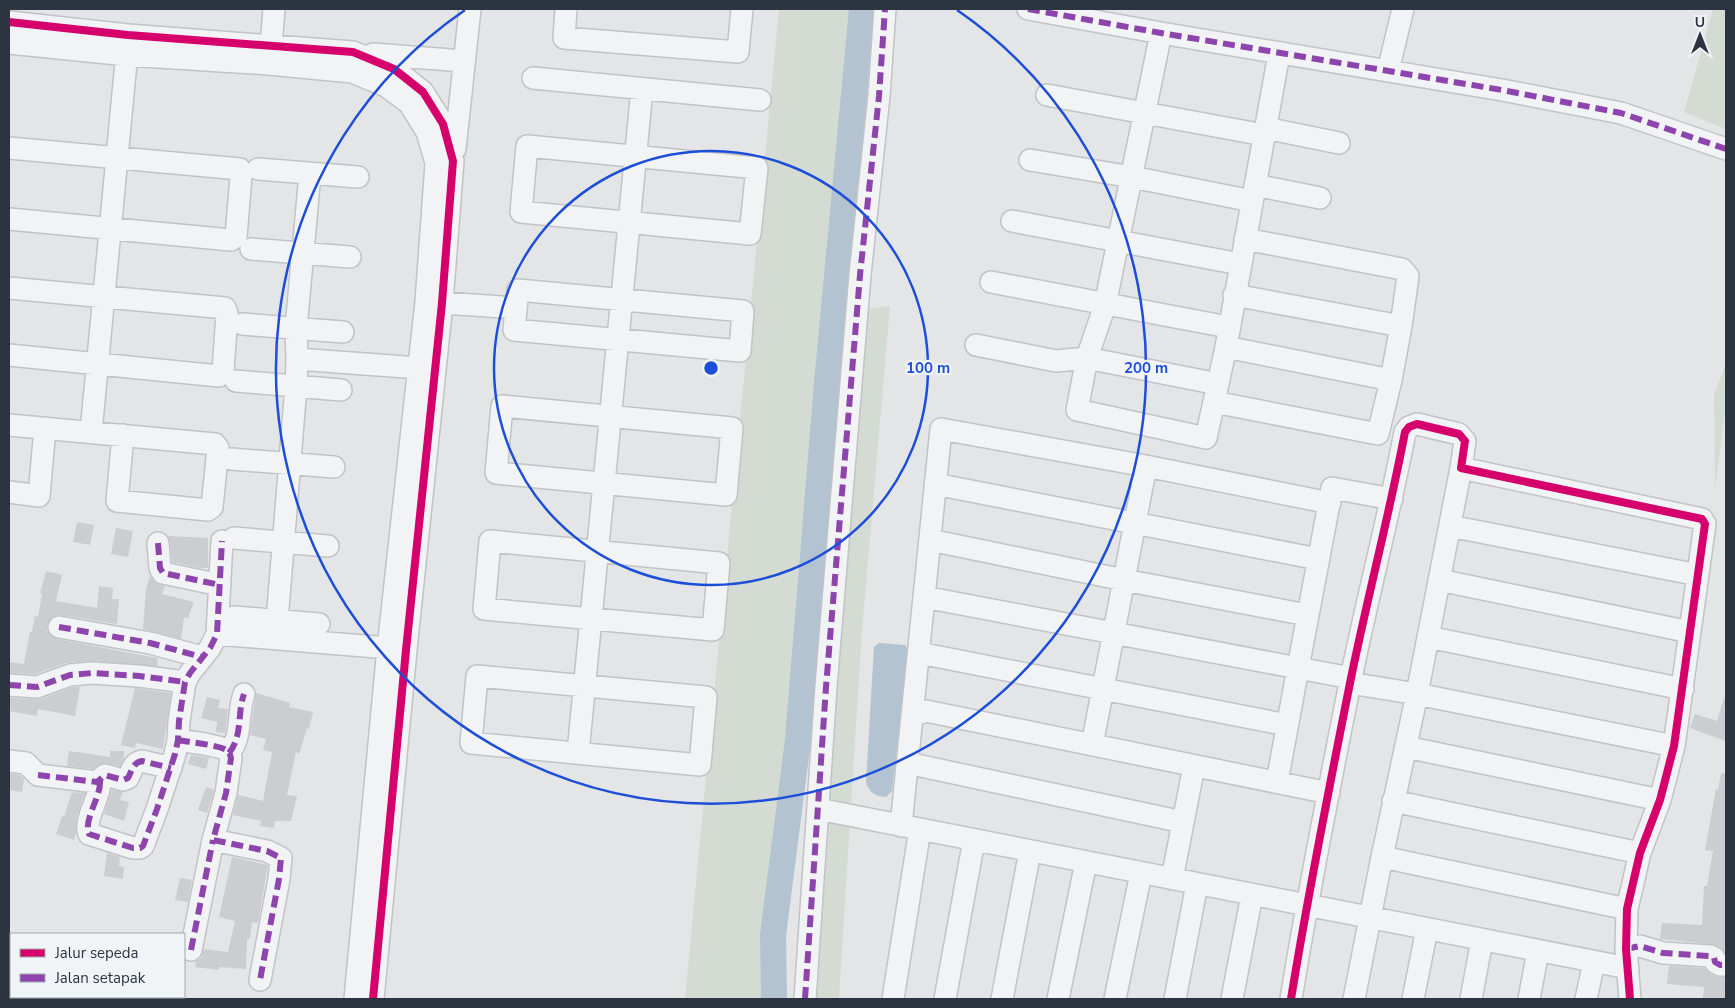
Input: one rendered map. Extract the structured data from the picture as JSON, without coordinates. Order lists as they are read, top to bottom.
{
  "legend": ["Jalur sepeda", "Jalan setapak"],
  "north": "top",
  "rings": ["100 m", "200 m"]
}
